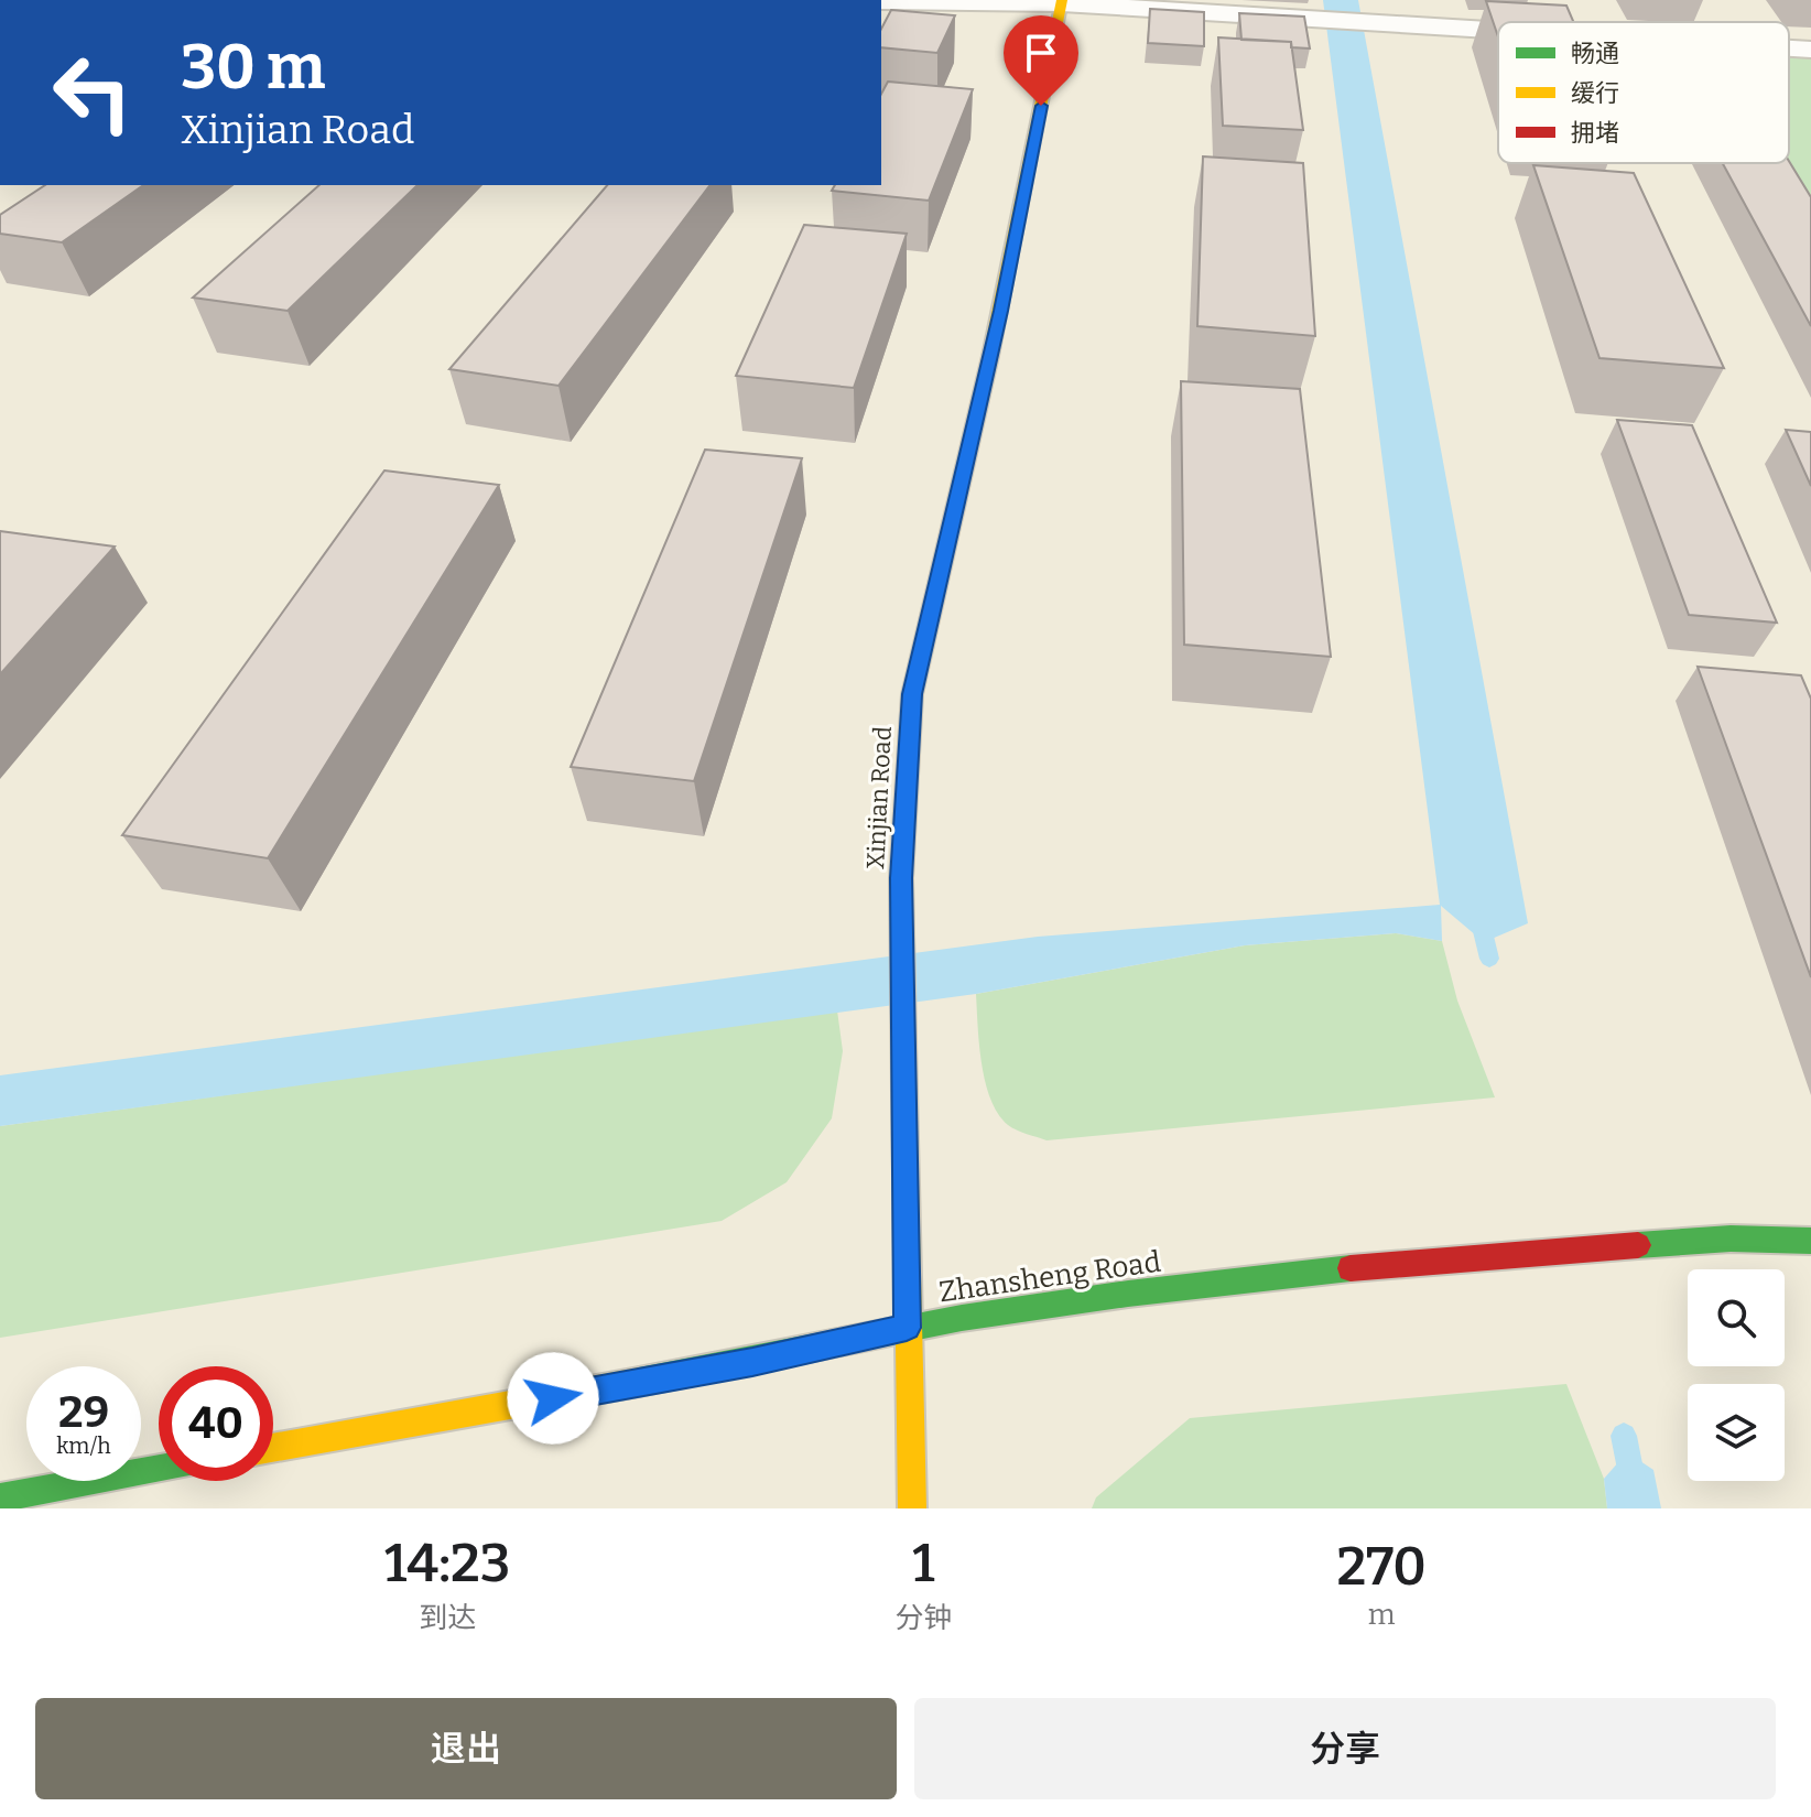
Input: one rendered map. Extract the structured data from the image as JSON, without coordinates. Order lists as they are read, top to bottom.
{
  "streets": {
    "street": ["Xinjian Road", "Zhansheng Road"]
  },
  "crossings": [
    ["Xinjian Road", "Zhansheng Road"]
  ],
  "legend": ["畅通", "缓行", "拥堵"],
  "page": {
    "turn": ["30 m", "Xinjian Road"],
    "speed": "29 km/h",
    "limit": "40",
    "eta": [
      "14:23",
      "到达",
      "1",
      "分钟",
      "270",
      "m"
    ],
    "buttons": ["退出", "分享"]
  }
}
